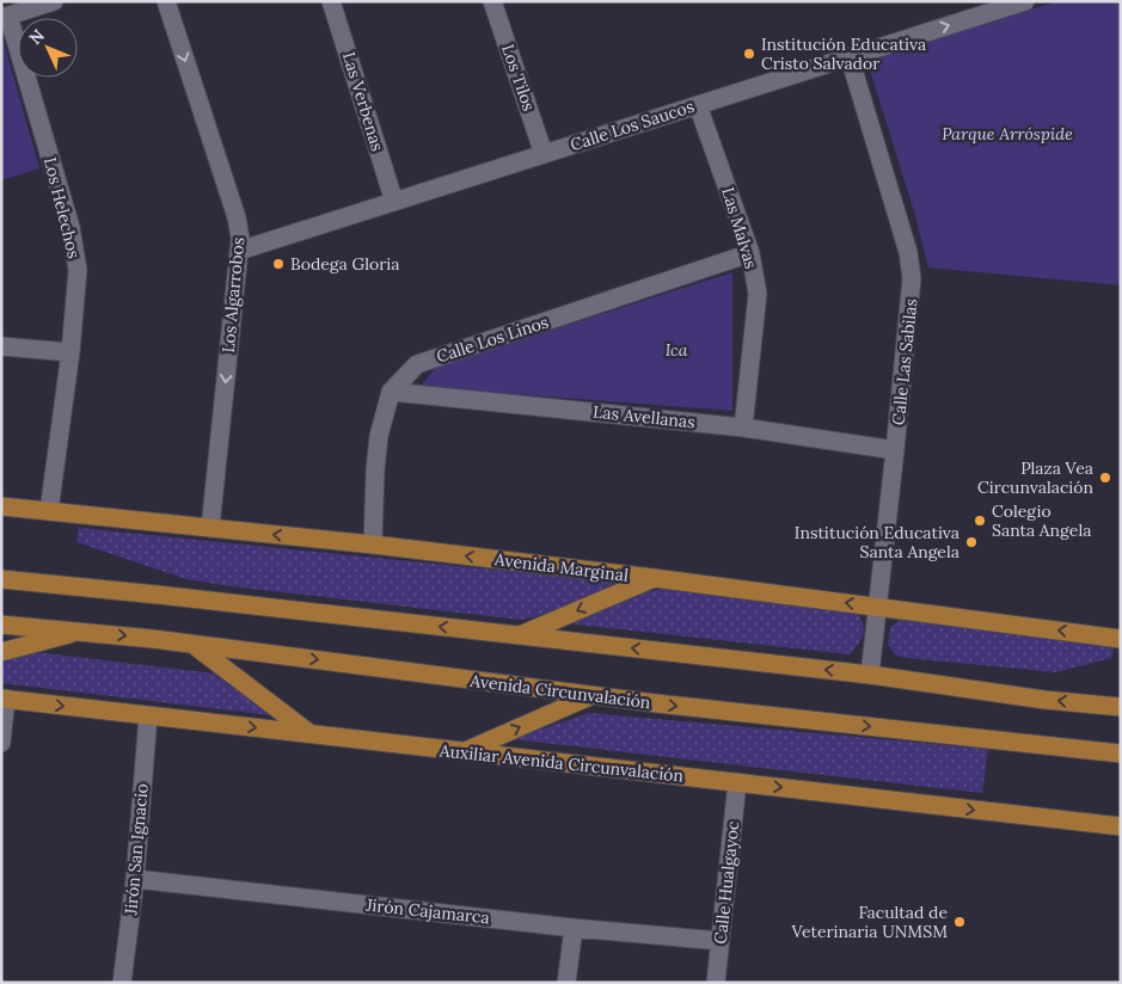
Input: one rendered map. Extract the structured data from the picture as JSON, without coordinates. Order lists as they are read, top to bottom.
{
  "streets": {
    "main road": ["Avenida Marginal", "Avenida Circunvalación", "Auxiliar Avenida Circunvalación"],
    "street": [
      "Los Tilos",
      "Las Verbenas",
      "Calle Los Saucos",
      "Los Helechos",
      "Las Malvas",
      "Los Algarrobos",
      "Calle Los Linos",
      "Calle Las Sabilas",
      "Las Avellanas",
      "Jirón San Ignacio",
      "Calle Hualgayoc",
      "Jirón Cajamarca"
    ]
  },
  "crossings": [
    ["Los Tilos", "Calle Los Saucos"],
    ["Las Verbenas", "Calle Los Saucos"],
    ["Calle Los Saucos", "Las Malvas"],
    ["Calle Los Saucos", "Los Algarrobos"],
    ["Calle Los Saucos", "Calle Las Sabilas"],
    ["Los Helechos", "Avenida Marginal"],
    ["Las Malvas", "Calle Los Linos"],
    ["Las Malvas", "Las Avellanas"],
    ["Los Algarrobos", "Avenida Marginal"],
    ["Calle Los Linos", "Las Avellanas"],
    ["Calle Los Linos", "Avenida Marginal"],
    ["Calle Las Sabilas", "Las Avellanas"],
    ["Calle Las Sabilas", "Avenida Marginal"],
    ["Auxiliar Avenida Circunvalación", "Jirón San Ignacio"],
    ["Auxiliar Avenida Circunvalación", "Calle Hualgayoc"],
    ["Jirón San Ignacio", "Jirón Cajamarca"],
    ["Calle Hualgayoc", "Jirón Cajamarca"]
  ],
  "one_way": ["Los Algarrobos"],
  "parks": ["Parque Arróspide", "Ica"],
  "places": [
    "Institución Educativa Cristo Salvador",
    "Bodega Gloria",
    "Plaza Vea Circunvalación",
    "Colegio Santa Angela",
    "Institución Educativa Santa Angela",
    "Facultad de Veterinaria UNMSM"
  ],
  "north": "top left"
}
